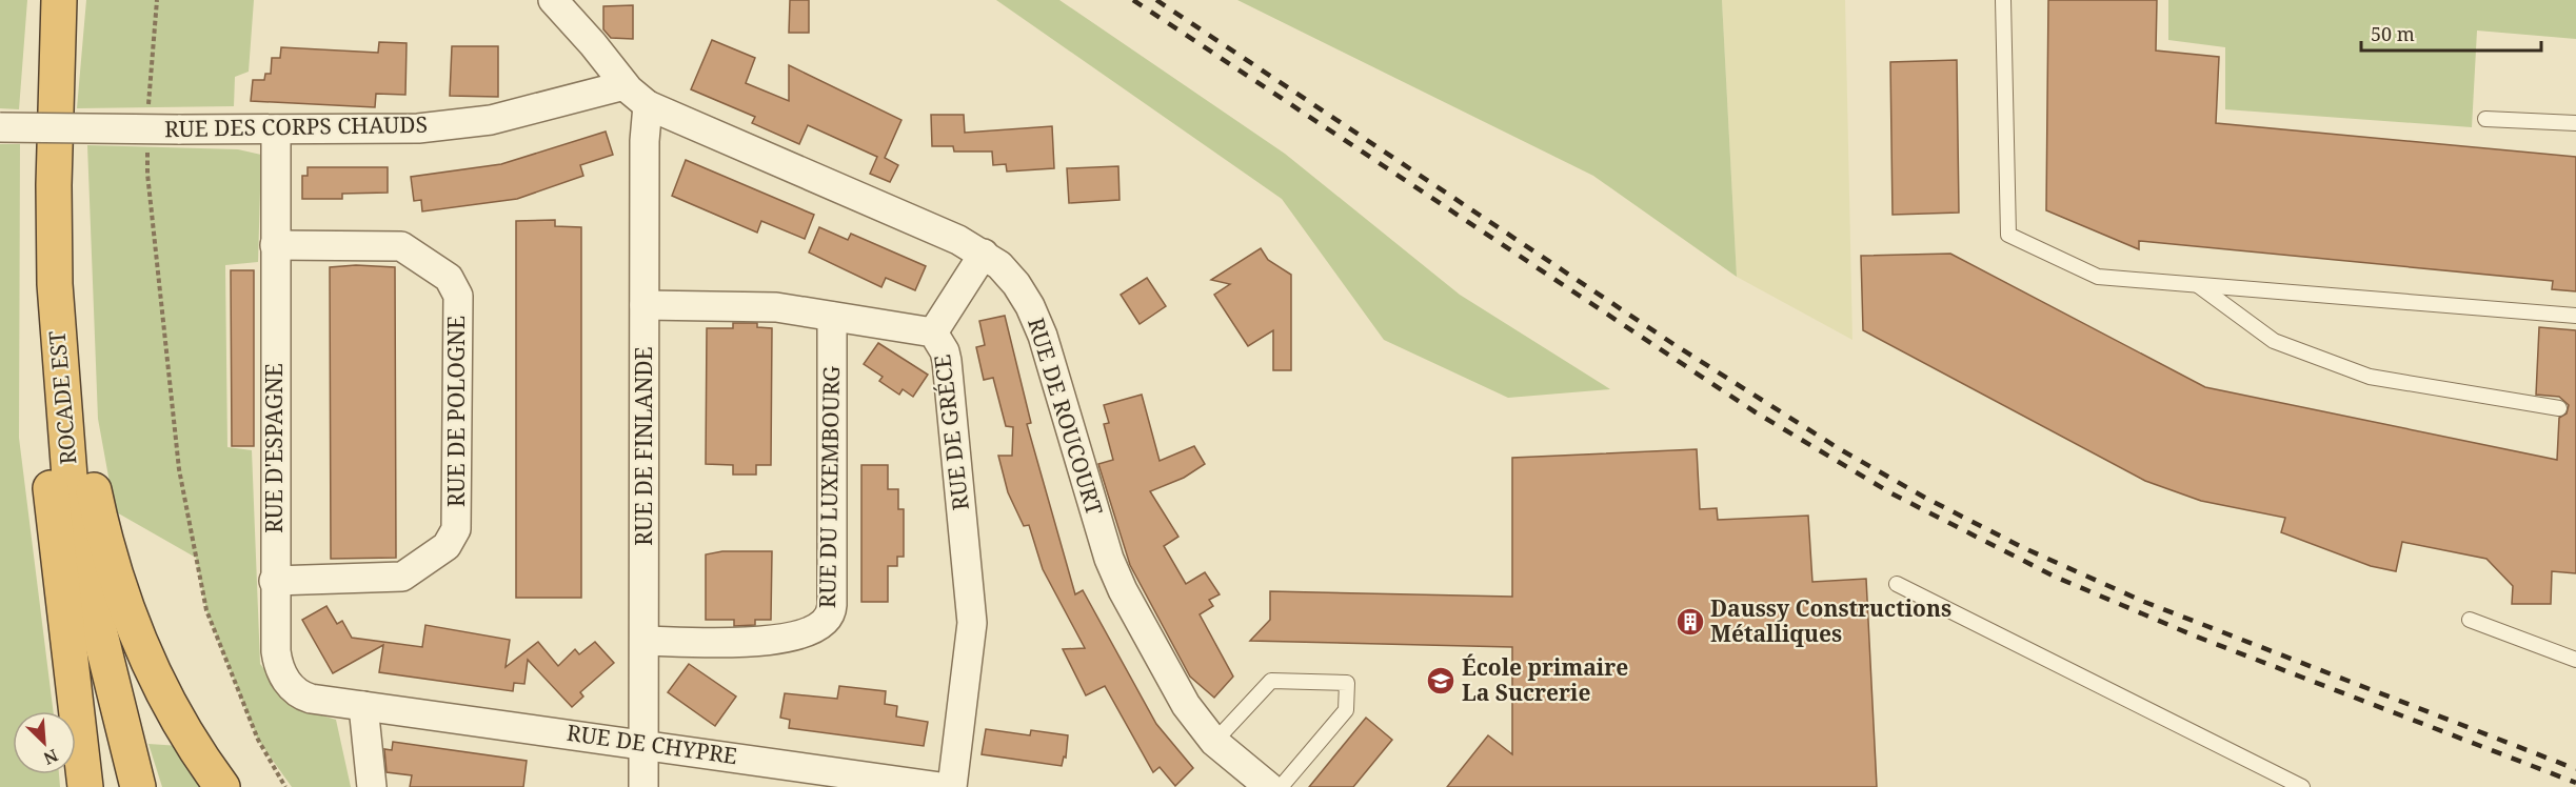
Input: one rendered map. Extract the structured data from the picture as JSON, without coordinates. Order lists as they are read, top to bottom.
{
  "streets": {
    "highway": ["ROCADE EST"],
    "street": [
      "RUE DES CORPS CHAUDS",
      "RUE DE POLOGNE",
      "RUE DE ROUCOURT",
      "RUE DE GRÉCE",
      "RUE DE FINLANDE",
      "RUE D'ESPAGNE",
      "RUE DU LUXEMBOURG",
      "RUE DE CHYPRE"
    ]
  },
  "crossings": [
    ["RUE DES CORPS CHAUDS", "RUE DE ROUCOURT"],
    ["RUE DES CORPS CHAUDS", "RUE D'ESPAGNE"],
    ["RUE DE POLOGNE", "RUE D'ESPAGNE"],
    ["RUE DE ROUCOURT", "RUE DE FINLANDE"],
    ["RUE DE GRÉCE", "RUE DE FINLANDE"],
    ["RUE DE GRÉCE", "RUE DU LUXEMBOURG"],
    ["RUE DE FINLANDE", "RUE DU LUXEMBOURG"],
    ["RUE DE FINLANDE", "RUE DE CHYPRE"],
    ["RUE D'ESPAGNE", "RUE DE CHYPRE"]
  ],
  "places": {
    "building": ["Daussy Constructions Métalliques"],
    "school or university": ["École primaire La Sucrerie"]
  },
  "scale_bar": "50 m",
  "north": "bottom right"
}
